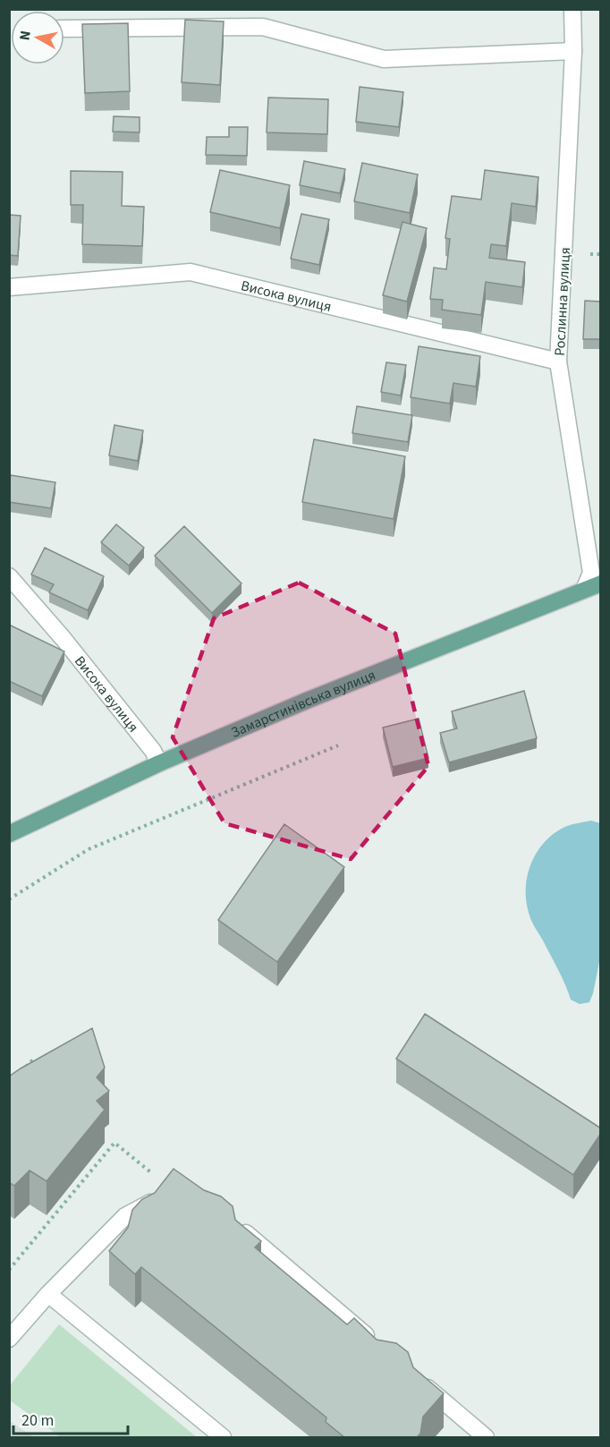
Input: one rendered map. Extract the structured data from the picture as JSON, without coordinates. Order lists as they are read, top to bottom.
{
  "streets": {
    "main road": ["Замарстинівська вулиця"],
    "street": ["Висока вулиця", "Рослинна вулиця"]
  },
  "crossings": [
    ["Висока вулиця", "Рослинна вулиця"],
    ["Висока вулиця", "Замарстинівська вулиця"],
    ["Рослинна вулиця", "Замарстинівська вулиця"]
  ],
  "scale_bar": "20 m",
  "north": "left"
}
